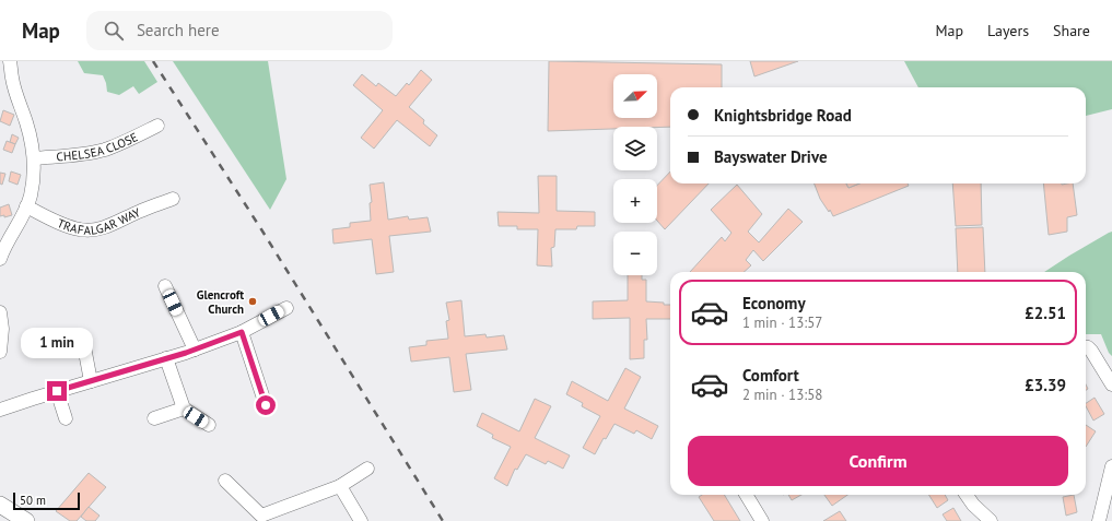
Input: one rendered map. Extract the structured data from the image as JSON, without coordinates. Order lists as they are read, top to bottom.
{
  "streets": {
    "street": ["CHELSEA CLOSE", "TRAFALGAR WAY"]
  },
  "places": ["Glencroft Church"],
  "scale_bar": "50 m",
  "north": "top right",
  "page": {
    "header": "Map",
    "search": "Search here",
    "nav": ["Map", "Layers", "Share"],
    "map_buttons": ["+", "−"],
    "banner": ["Knightsbridge Road", "Bayswater Drive"],
    "list": [
      {
        "name": "Economy",
        "note": "1 min · 13:57",
        "value": "£2.51"
      },
      {
        "name": "Comfort",
        "note": "2 min · 13:58",
        "value": "£3.39"
      }
    ],
    "bubble": "1 min",
    "buttons": "Confirm",
    "scale": "50 m"
  }
}
